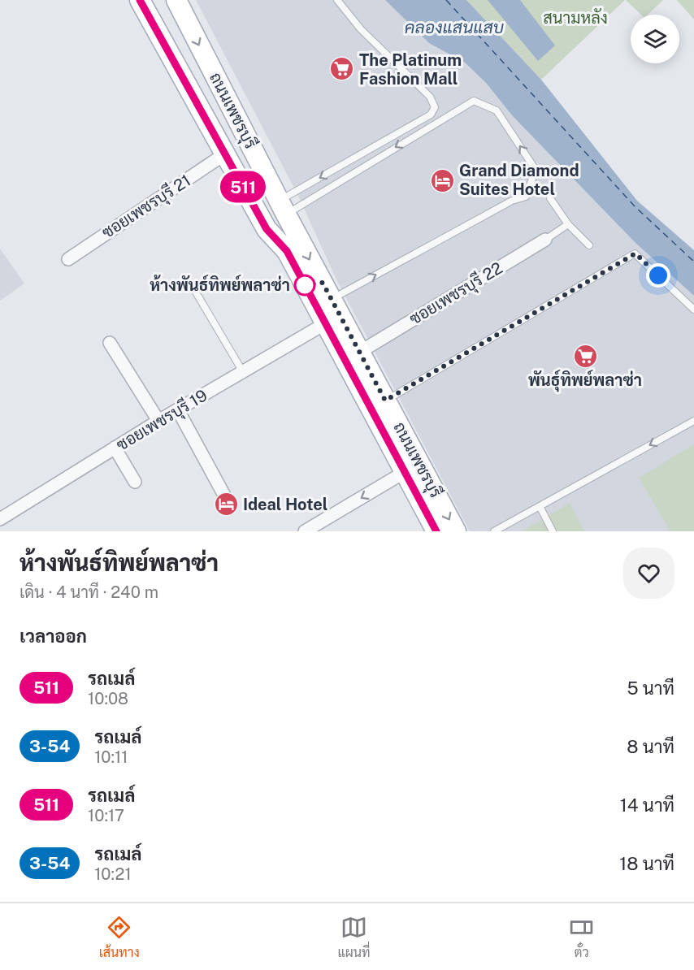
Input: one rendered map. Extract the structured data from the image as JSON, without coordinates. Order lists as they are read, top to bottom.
{
  "streets": {
    "main road": ["ถนนเพชรบุรี"],
    "street": ["ซอยเพชรบุรี 21", "ซอยเพชรบุรี 22", "ซอยเพชรบุรี 19"]
  },
  "crossings": [
    ["ถนนเพชรบุรี", "ซอยเพชรบุรี 21"],
    ["ถนนเพชรบุรี", "ซอยเพชรบุรี 22"],
    ["ถนนเพชรบุรี", "ซอยเพชรบุรี 19"]
  ],
  "water": ["คลองแสนแสบ"],
  "parks": ["สนามหลัง"],
  "places": {
    "supermarket": ["The Platinum Fashion Mall", "พันธุ์ทิพย์พลาซ่า"],
    "hotel": ["Grand Diamond Suites Hotel", "Ideal Hotel"],
    "other": ["ห้างพันธ์ทิพย์พลาซ่า"]
  },
  "lines": ["bus line 511"],
  "page": {
    "on_map": "511",
    "heading": [
      ["ห้างพันธ์ทิพย์พลาซ่า", "เดิน · 4 นาที · 240 m"],
      "เวลาออก"
    ],
    "list": [
      {
        "mark": "511",
        "name": "รถเมล์",
        "note": "10:08",
        "value": "5 นาที"
      },
      {
        "mark": "3-54",
        "name": "รถเมล์",
        "note": "10:11",
        "value": "8 นาที"
      },
      {
        "mark": "511",
        "name": "รถเมล์",
        "note": "10:17",
        "value": "14 นาที"
      },
      {
        "mark": "3-54",
        "name": "รถเมล์",
        "note": "10:21",
        "value": "18 นาที"
      }
    ],
    "tabs": ["เส้นทาง", "แผนที่", "ตั๋ว"]
  }
}
